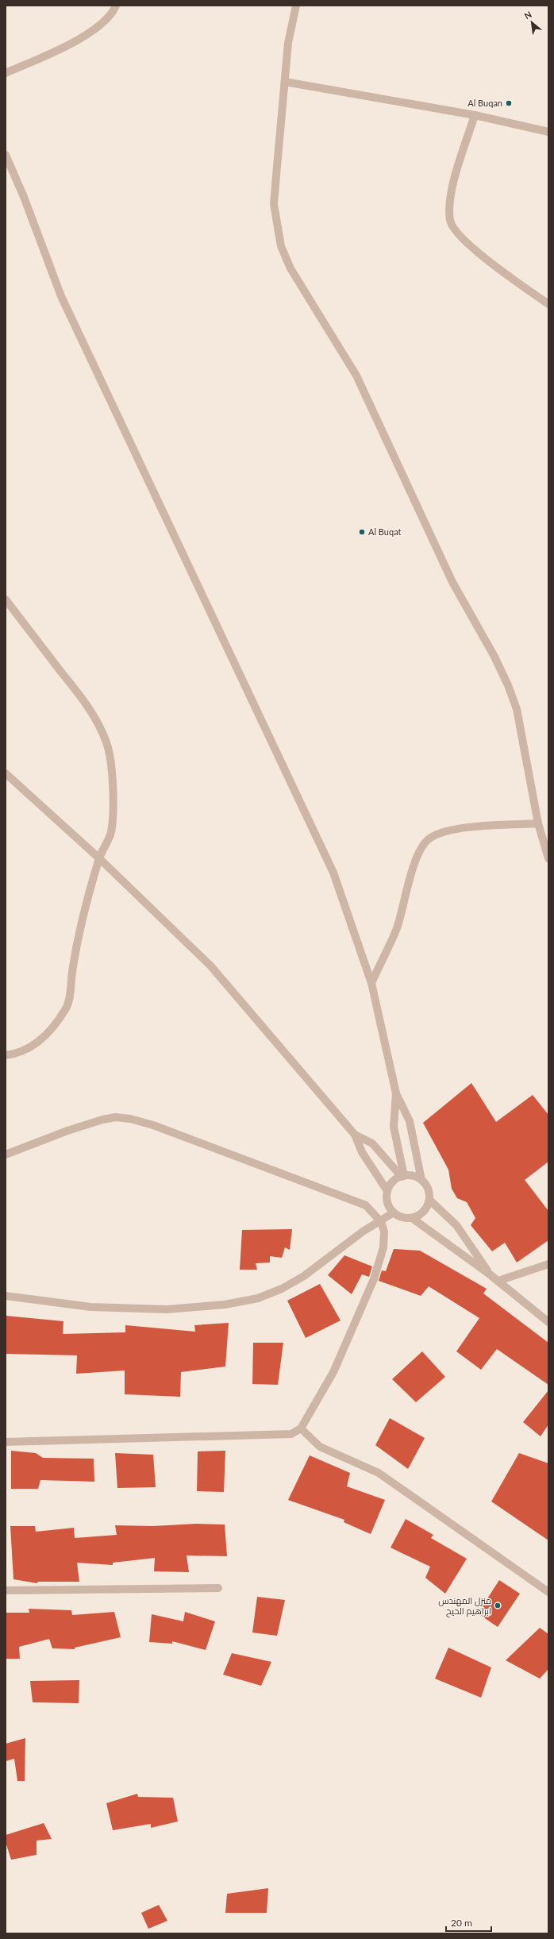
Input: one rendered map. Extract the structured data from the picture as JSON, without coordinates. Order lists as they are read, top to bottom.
{
  "places": ["Al Buqan", "Al Buqat", "منزل المهندس ابراهيم الحيح"],
  "scale_bar": "20 m",
  "north": "top left"
}
